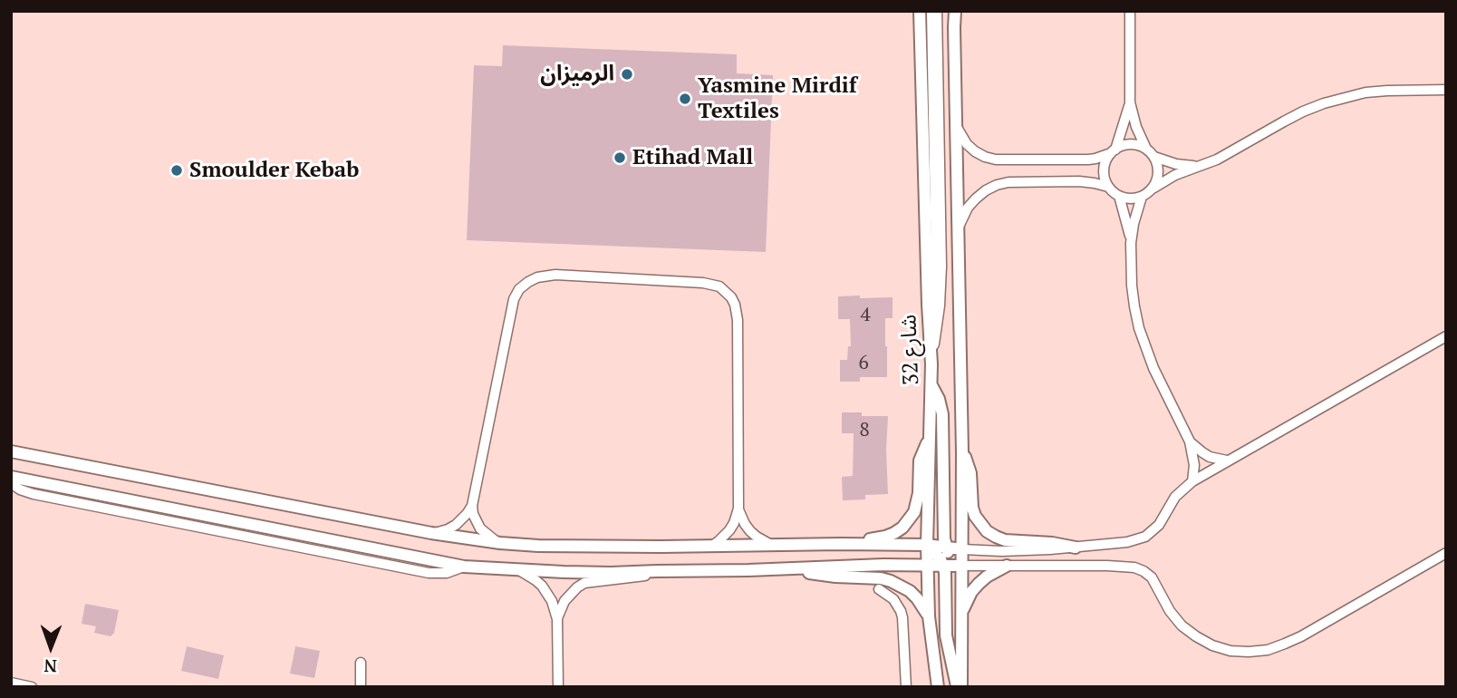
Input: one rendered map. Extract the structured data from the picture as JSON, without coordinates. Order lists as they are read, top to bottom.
{
  "streets": {
    "street": ["شارع 32"]
  },
  "places": [
    "الرميزان",
    "Yasmine Mirdif Textiles",
    "Etihad Mall",
    "Smoulder Kebab"
  ],
  "house_numbers": ["4", "6", "8"],
  "north": "bottom"
}
